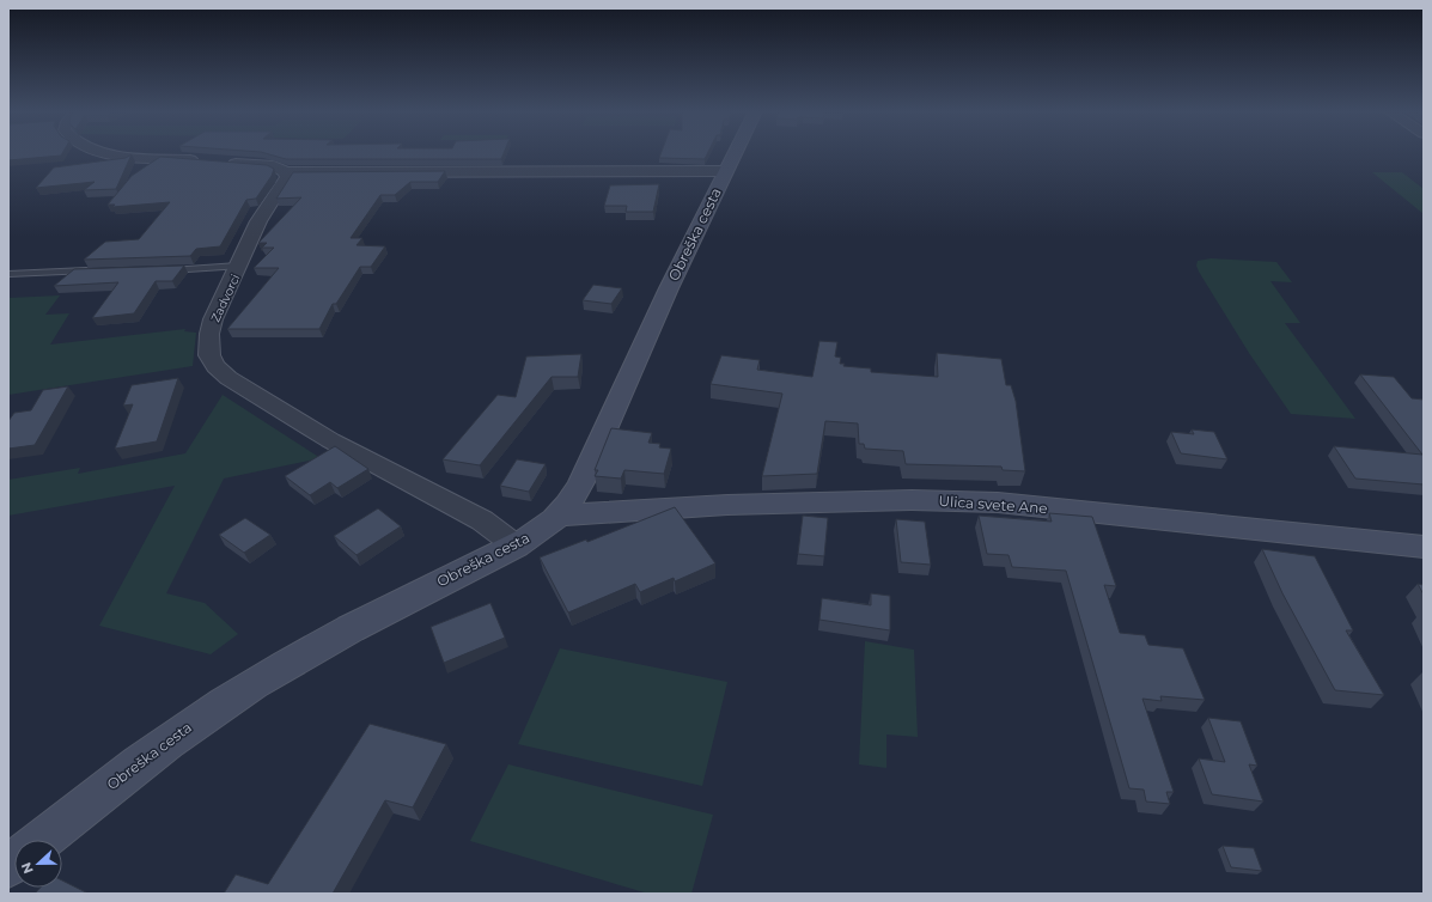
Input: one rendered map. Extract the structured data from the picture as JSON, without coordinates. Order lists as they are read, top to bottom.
{
  "streets": {
    "main road": ["Obreška cesta", "Ulica svete Ane"],
    "street": ["Zadvorci"]
  },
  "crossings": [
    ["Obreška cesta", "Zadvorci"],
    ["Obreška cesta", "Ulica svete Ane"]
  ],
  "north": "left"
}
